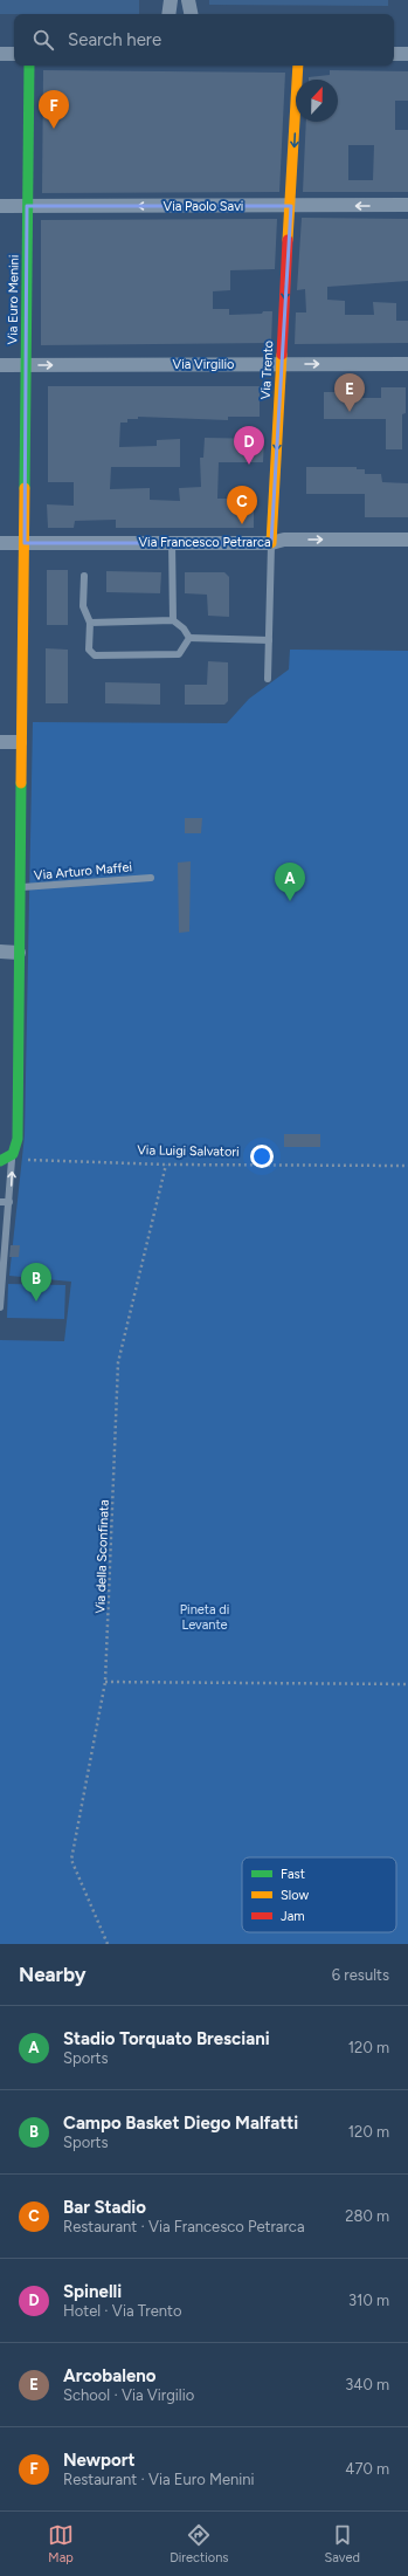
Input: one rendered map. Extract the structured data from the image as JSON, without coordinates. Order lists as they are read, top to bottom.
{
  "streets": {
    "street": [
      "Via Paolo Savi",
      "Via Euro Menini",
      "Via Virgilio",
      "Via Trento",
      "Via Francesco Petrarca"
    ],
    "lane": ["Via Arturo Maffei"],
    "path": ["Via Luigi Salvatori", "Via della Sconfinata"]
  },
  "crossings": [
    ["Via Paolo Savi", "Via Euro Menini"],
    ["Via Paolo Savi", "Via Trento"],
    ["Via Euro Menini", "Via Virgilio"],
    ["Via Euro Menini", "Via Francesco Petrarca"],
    ["Via Euro Menini", "Via Arturo Maffei"],
    ["Via Euro Menini", "Via Luigi Salvatori"],
    ["Via Virgilio", "Via Trento"],
    ["Via Trento", "Via Francesco Petrarca"],
    ["Via Luigi Salvatori", "Via della Sconfinata"]
  ],
  "one_way": ["Via Paolo Savi", "Via Virgilio", "Via Trento"],
  "parks": ["Pineta di Levante"],
  "legend": ["Fast", "Slow", "Jam"],
  "north": "top",
  "page": {
    "search": "Search here",
    "pins": [
      "F",
      "E",
      "D",
      "C",
      "A",
      "B"
    ],
    "heading": ["Nearby", "6 results"],
    "list": [
      {
        "mark": "A",
        "name": "Stadio Torquato Bresciani",
        "note": "Sports",
        "value": "120 m"
      },
      {
        "mark": "B",
        "name": "Campo Basket Diego Malfatti",
        "note": "Sports",
        "value": "120 m"
      },
      {
        "mark": "C",
        "name": "Bar Stadio",
        "note": "Restaurant · Via Francesco Petrarca",
        "value": "280 m"
      },
      {
        "mark": "D",
        "name": "Spinelli",
        "note": "Hotel · Via Trento",
        "value": "310 m"
      },
      {
        "mark": "E",
        "name": "Arcobaleno",
        "note": "School · Via Virgilio",
        "value": "340 m"
      },
      {
        "mark": "F",
        "name": "Newport",
        "note": "Restaurant · Via Euro Menini",
        "value": "470 m"
      }
    ],
    "nav": ["Map", "Directions", "Saved"]
  }
}
